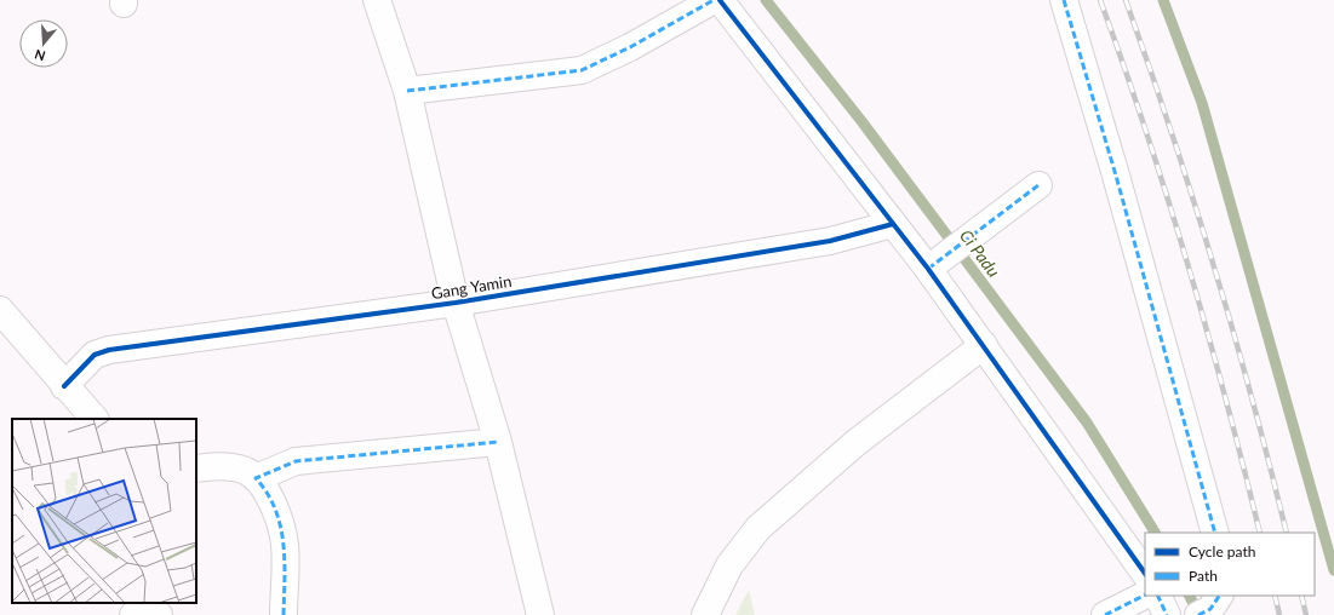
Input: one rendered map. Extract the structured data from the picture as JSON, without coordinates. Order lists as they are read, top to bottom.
{
  "streets": {
    "street": ["Gang Yamin"]
  },
  "water": ["Ci Padu"],
  "legend": ["Cycle path", "Path"],
  "north": "bottom"
}
